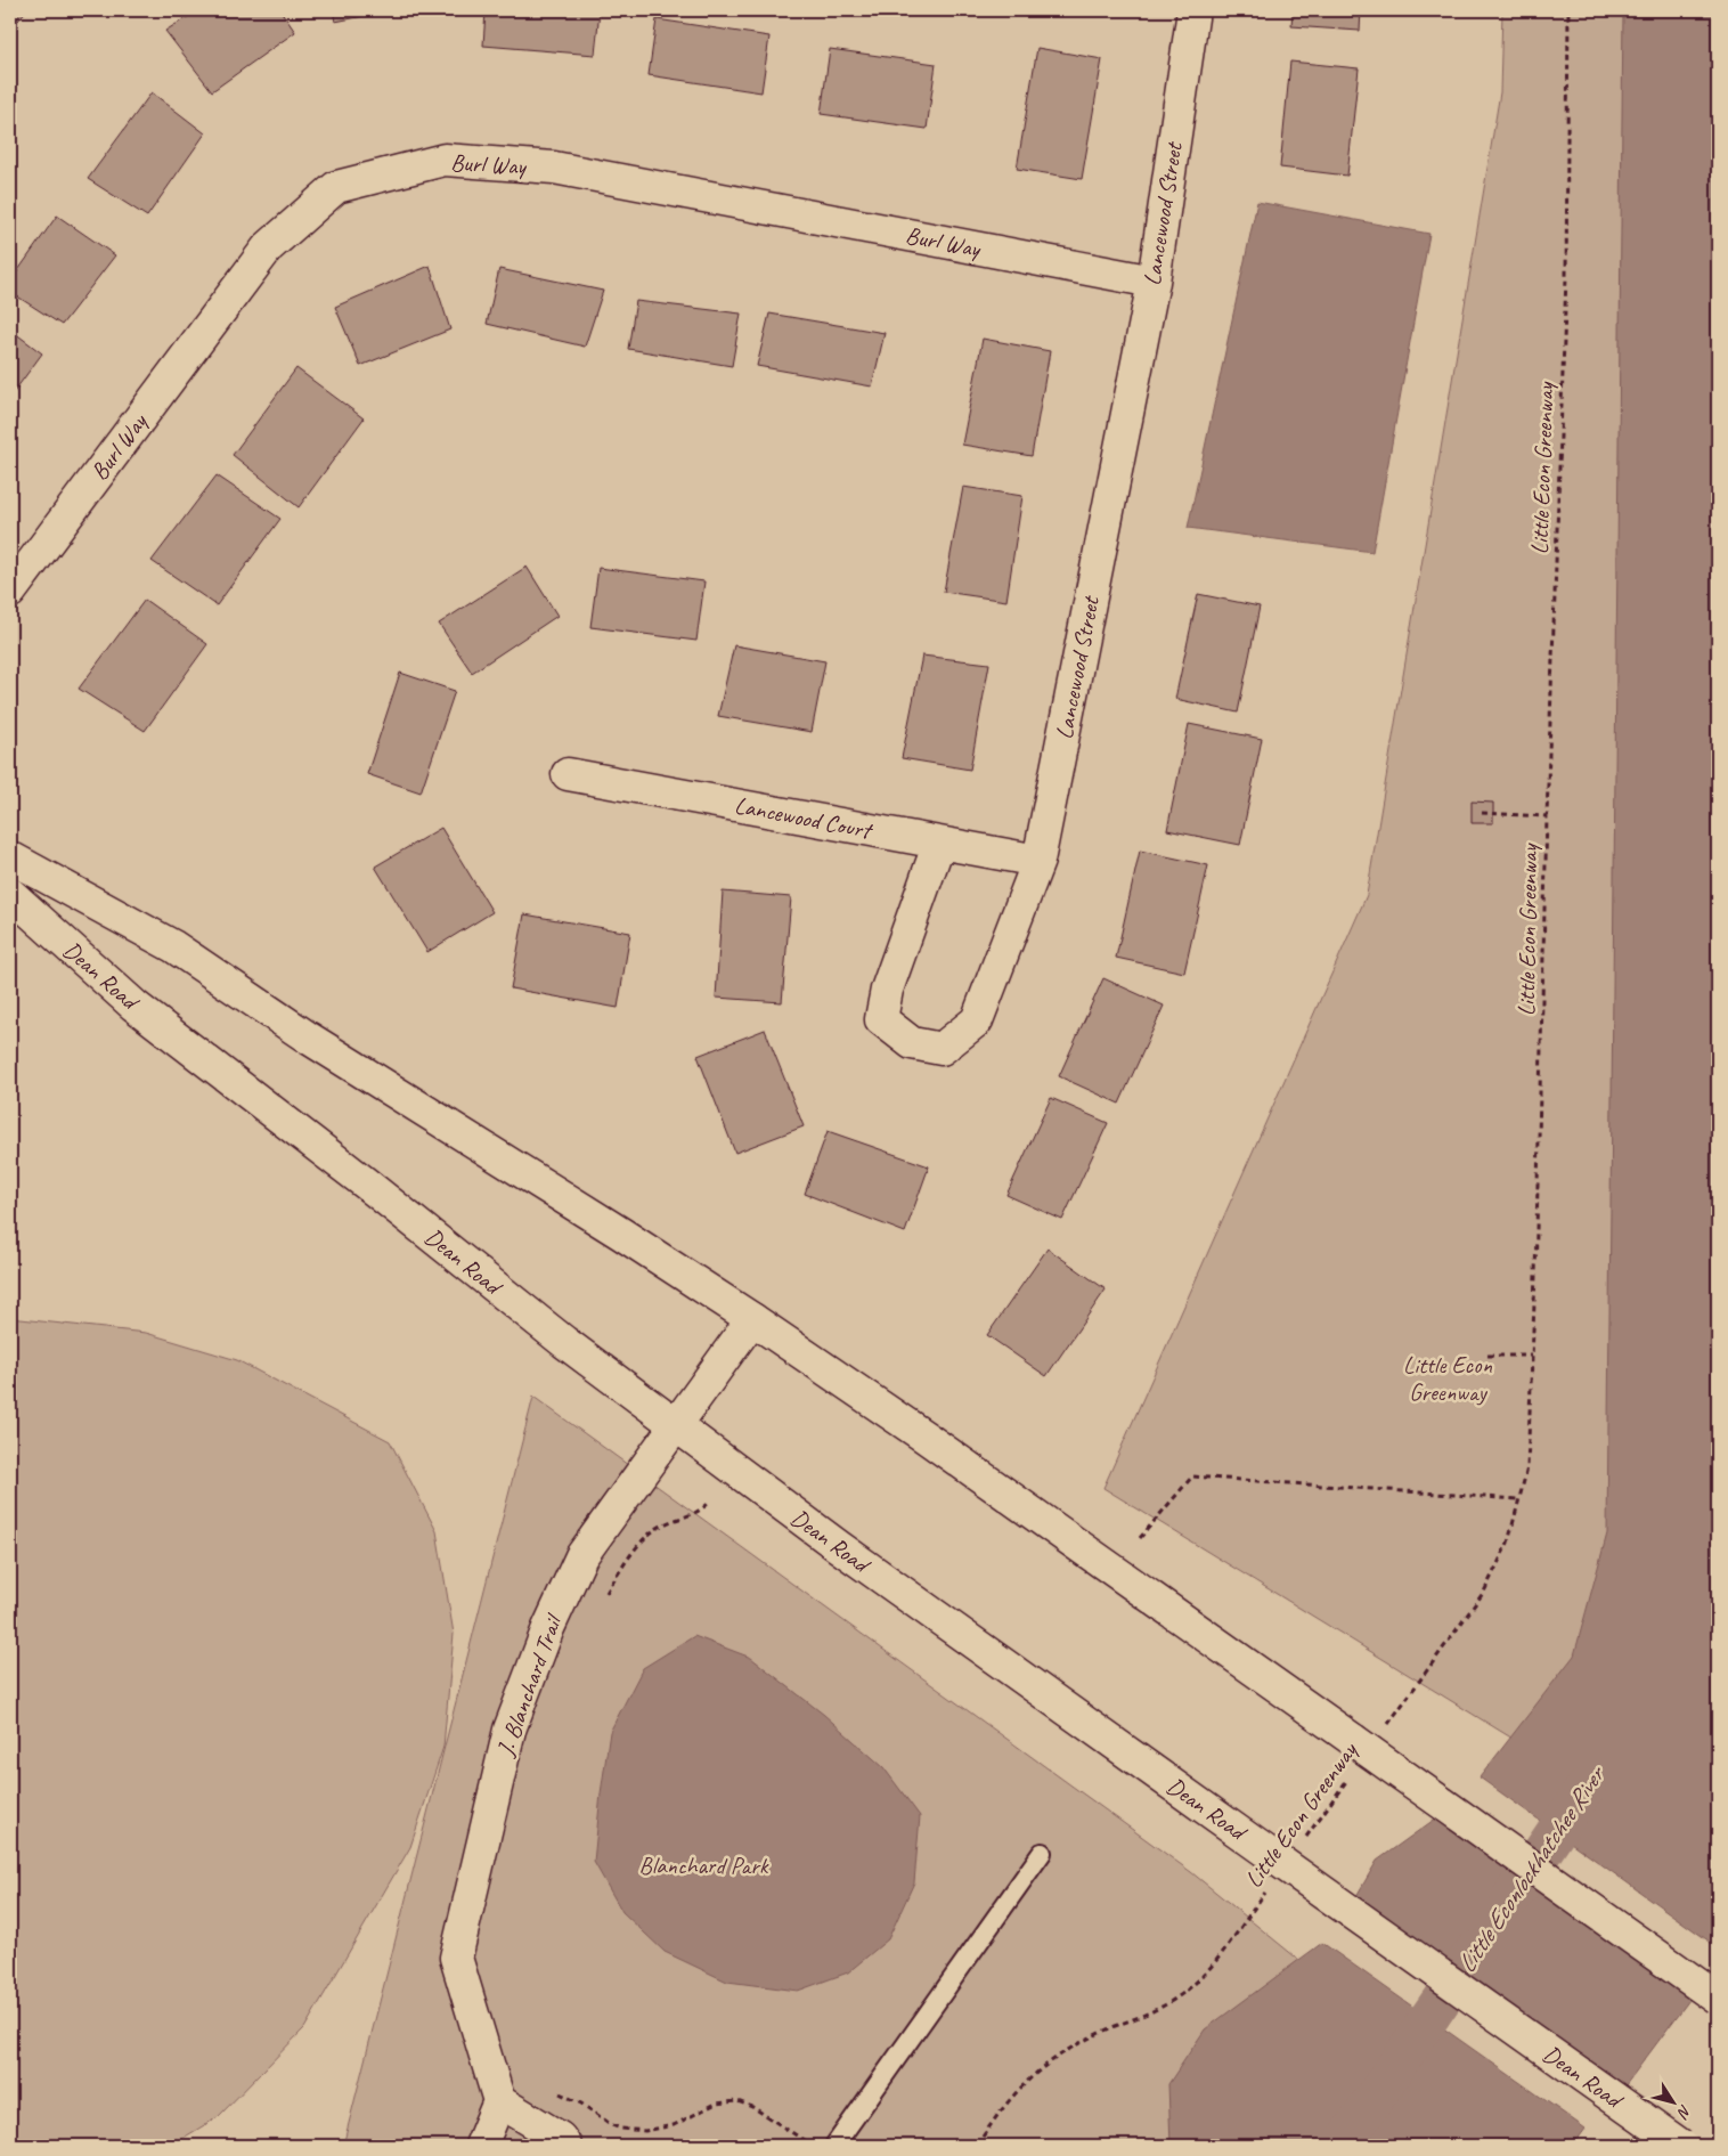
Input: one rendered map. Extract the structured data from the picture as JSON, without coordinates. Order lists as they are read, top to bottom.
{
  "streets": {
    "street": [
      "Burl Way",
      "Lancewood Street",
      "Lancewood Court",
      "Dean Road",
      "J. Blanchard Trail"
    ],
    "path": ["Little Econ Greenway"]
  },
  "crossings": [
    ["Burl Way", "Lancewood Street"],
    ["Lancewood Street", "Lancewood Court"],
    ["Little Econ Greenway", "Dean Road"],
    ["Dean Road", "J. Blanchard Trail"]
  ],
  "water": ["Little Econlockhatchee River"],
  "parks": ["Little Econ Greenway", "Blanchard Park"],
  "north": "bottom right"
}
